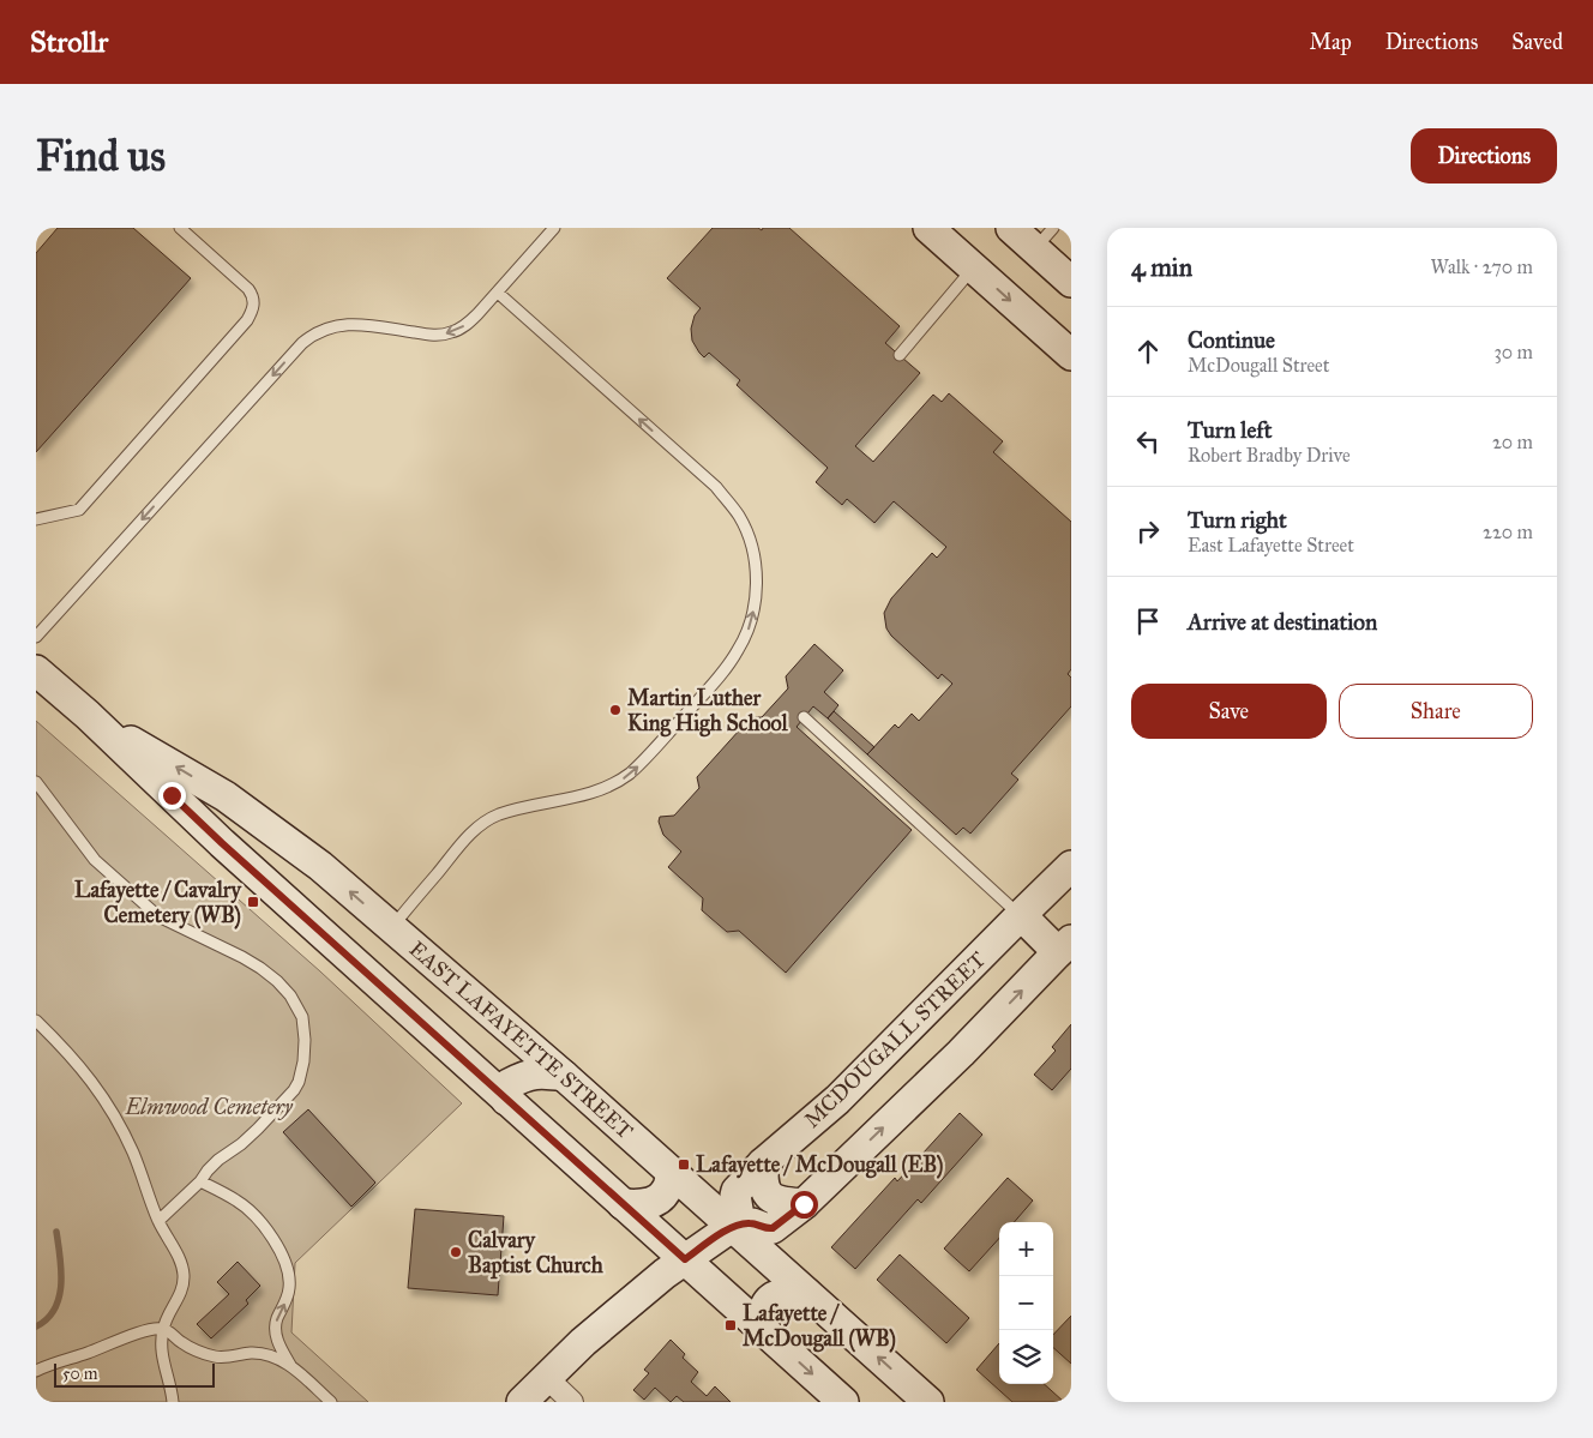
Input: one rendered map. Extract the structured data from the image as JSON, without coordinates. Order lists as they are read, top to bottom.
{
  "streets": {
    "street": ["MCDOUGALL STREET", "EAST LAFAYETTE STREET"]
  },
  "crossings": [
    ["MCDOUGALL STREET", "EAST LAFAYETTE STREET"]
  ],
  "parks": ["Elmwood Cemetery"],
  "places": {
    "other": ["Martin Luther King High School", "Calvary Baptist Church"],
    "transit": ["Lafayette / Cavalry Cemetery (WB)", "Lafayette / McDougall (EB)", "Lafayette / McDougall (WB)"]
  },
  "scale_bar": "50 m",
  "page": {
    "header": "Strollr",
    "nav": ["Map", "Directions", "Saved"],
    "buttons": [
      "Directions",
      ["Save", "Share"]
    ],
    "title": "Find us",
    "heading": ["4 min", "Walk · 270 m"],
    "list": [
      ["Continue", "McDougall Street", "30 m"],
      ["Turn left", "Robert Bradby Drive", "20 m"],
      ["Turn right", "East Lafayette Street", "220 m"],
      "Arrive at destination"
    ],
    "map_buttons": ["+", "−"],
    "scale": "50 m"
  }
}
